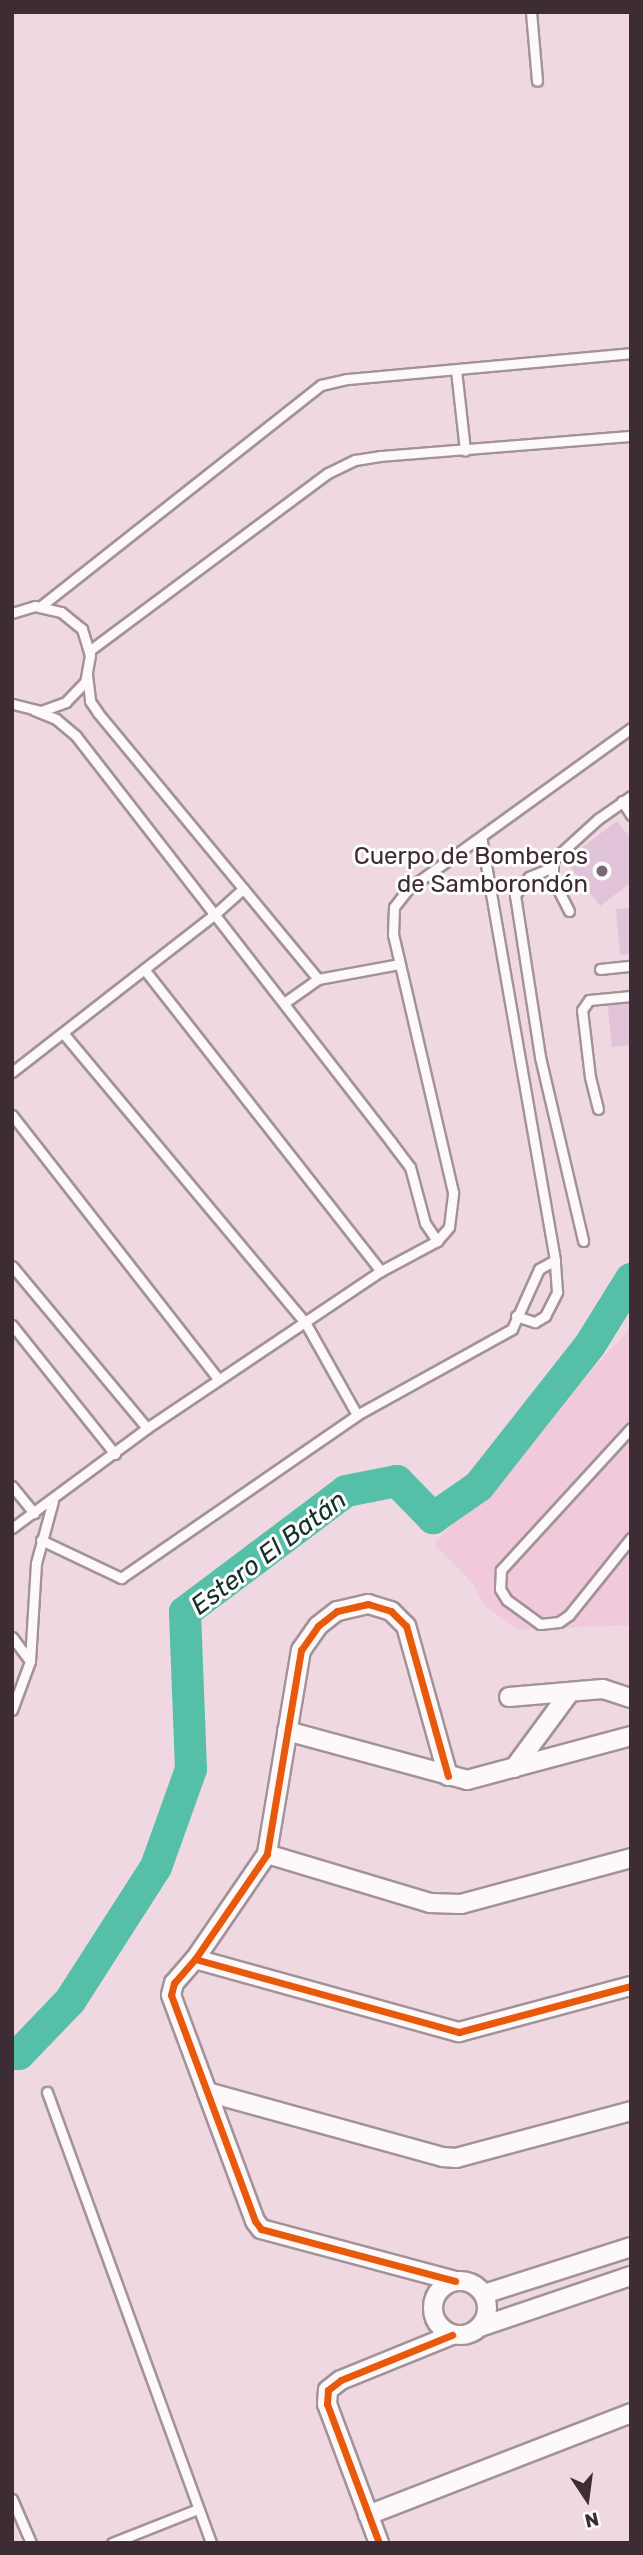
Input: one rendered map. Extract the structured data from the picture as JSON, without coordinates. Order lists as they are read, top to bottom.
{
  "water": ["Estero El Batán"],
  "places": ["Cuerpo de Bomberos de Samborondón"],
  "north": "bottom"
}
